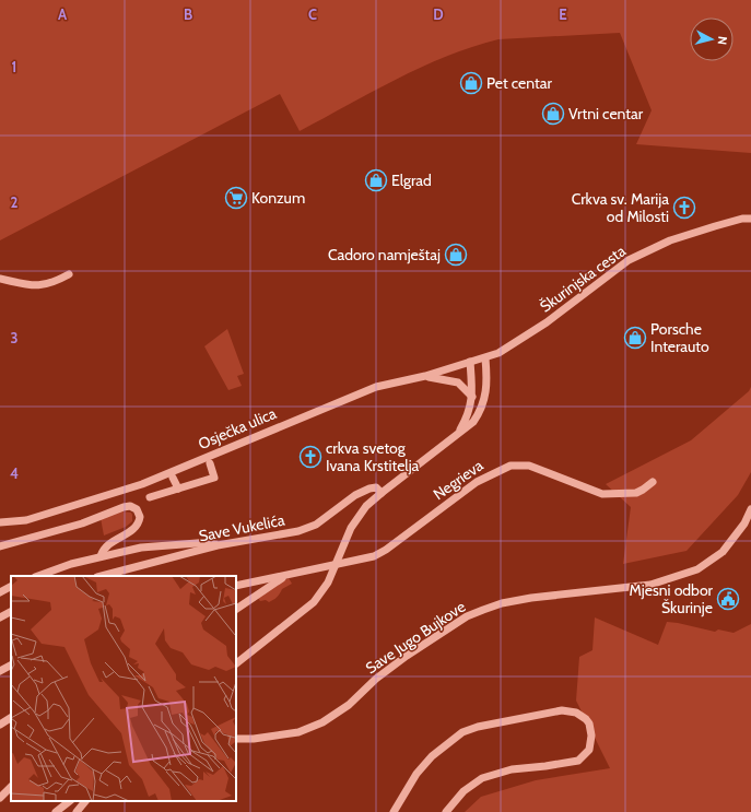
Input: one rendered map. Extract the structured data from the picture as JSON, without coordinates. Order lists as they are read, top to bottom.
{
  "streets": {
    "street": [
      "Škurinjska cesta",
      "Osječka ulica",
      "Negrieva",
      "Save Vukelića",
      "Save Jugo Bujkove"
    ]
  },
  "crossings": [
    ["Škurinjska cesta", "Osječka ulica"]
  ],
  "places": {
    "shop": [
      "Pet centar",
      "Vrtni centar",
      "Elgrad",
      "Cadoro namještaj",
      "Porsche Interauto"
    ],
    "supermarket": ["Konzum"],
    "church": ["Crkva sv. Marija od Milosti", "crkva svetog Ivana Krstitelja"],
    "public building": ["Mjesni odbor Škurinje"]
  },
  "north": "right",
  "grid": {
    "columns": [
      "A",
      "B",
      "C",
      "D",
      "E"
    ],
    "rows": [
      "1",
      "2",
      "3",
      "4"
    ]
  }
}
